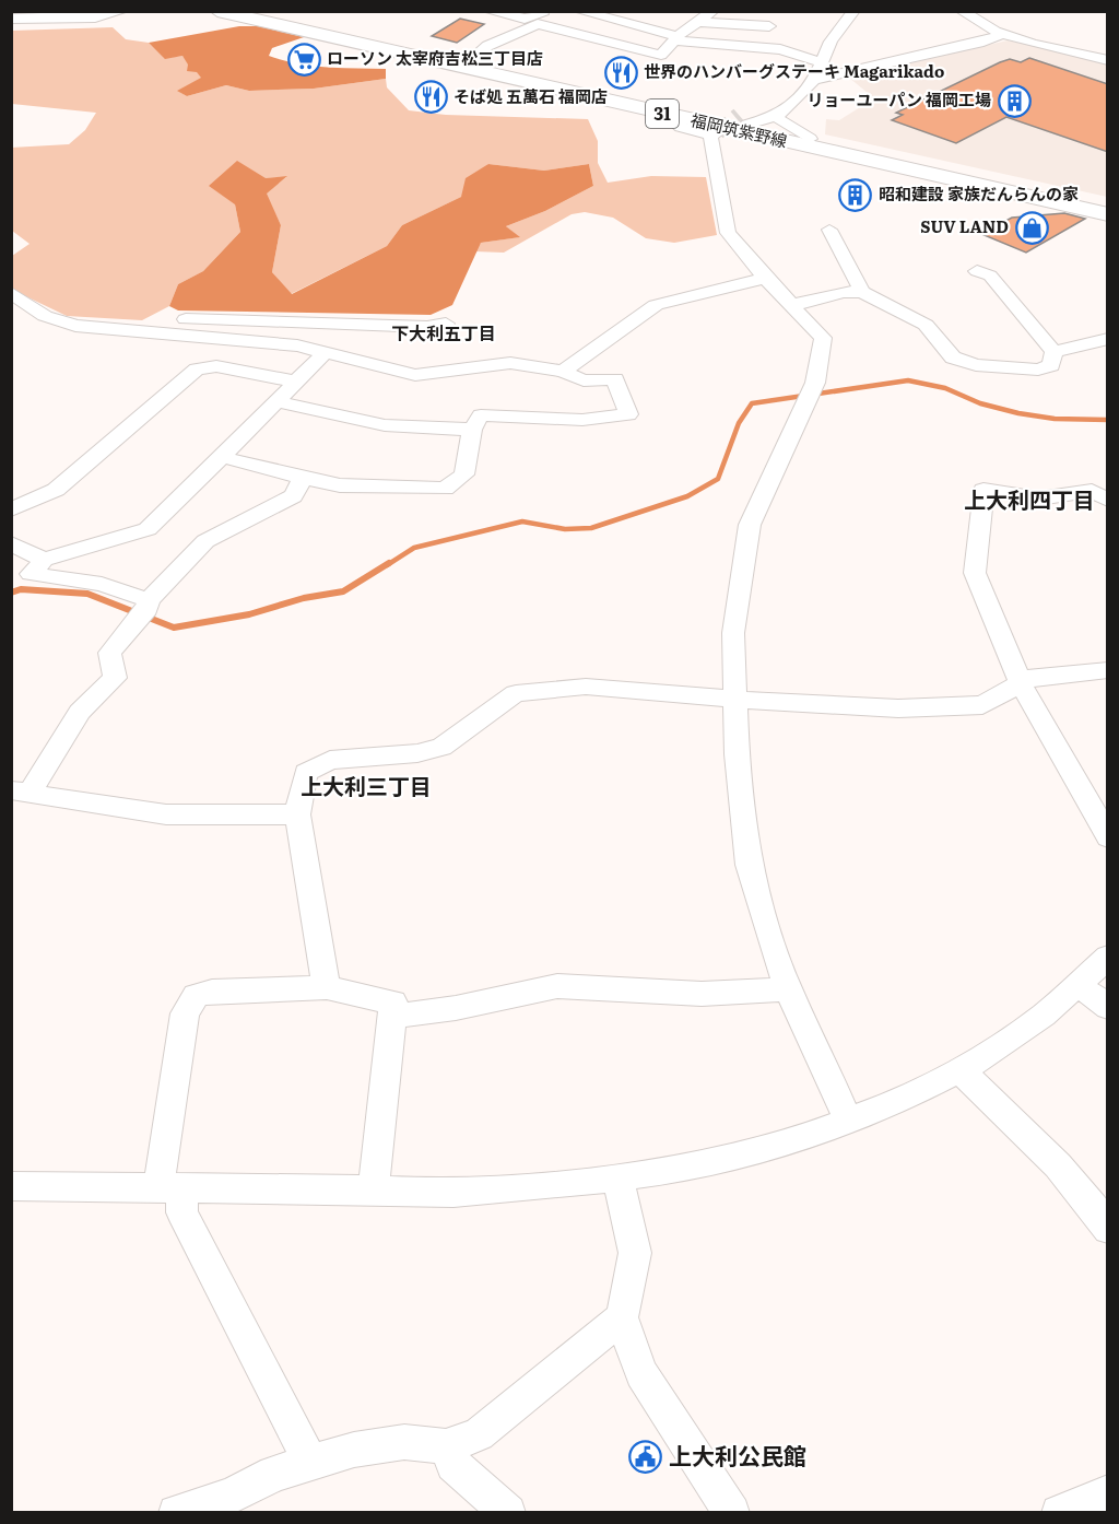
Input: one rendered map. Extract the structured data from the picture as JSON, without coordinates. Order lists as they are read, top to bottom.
{
  "streets": {
    "main road": ["31", "福岡筑紫野線"]
  },
  "districts": ["下大利五丁目", "上大利四丁目", "上大利三丁目"],
  "places": {
    "supermarket": ["ローソン 太宰府吉松三丁目店"],
    "restaurant": ["世界のハンバーグステーキ Magarikado", "そば処 五萬石 福岡店"],
    "building": ["リョーユーパン 福岡工場", "昭和建設 家族だんらんの家"],
    "shop": ["SUV LAND"],
    "public building": ["上大利公民館"]
  }
}
